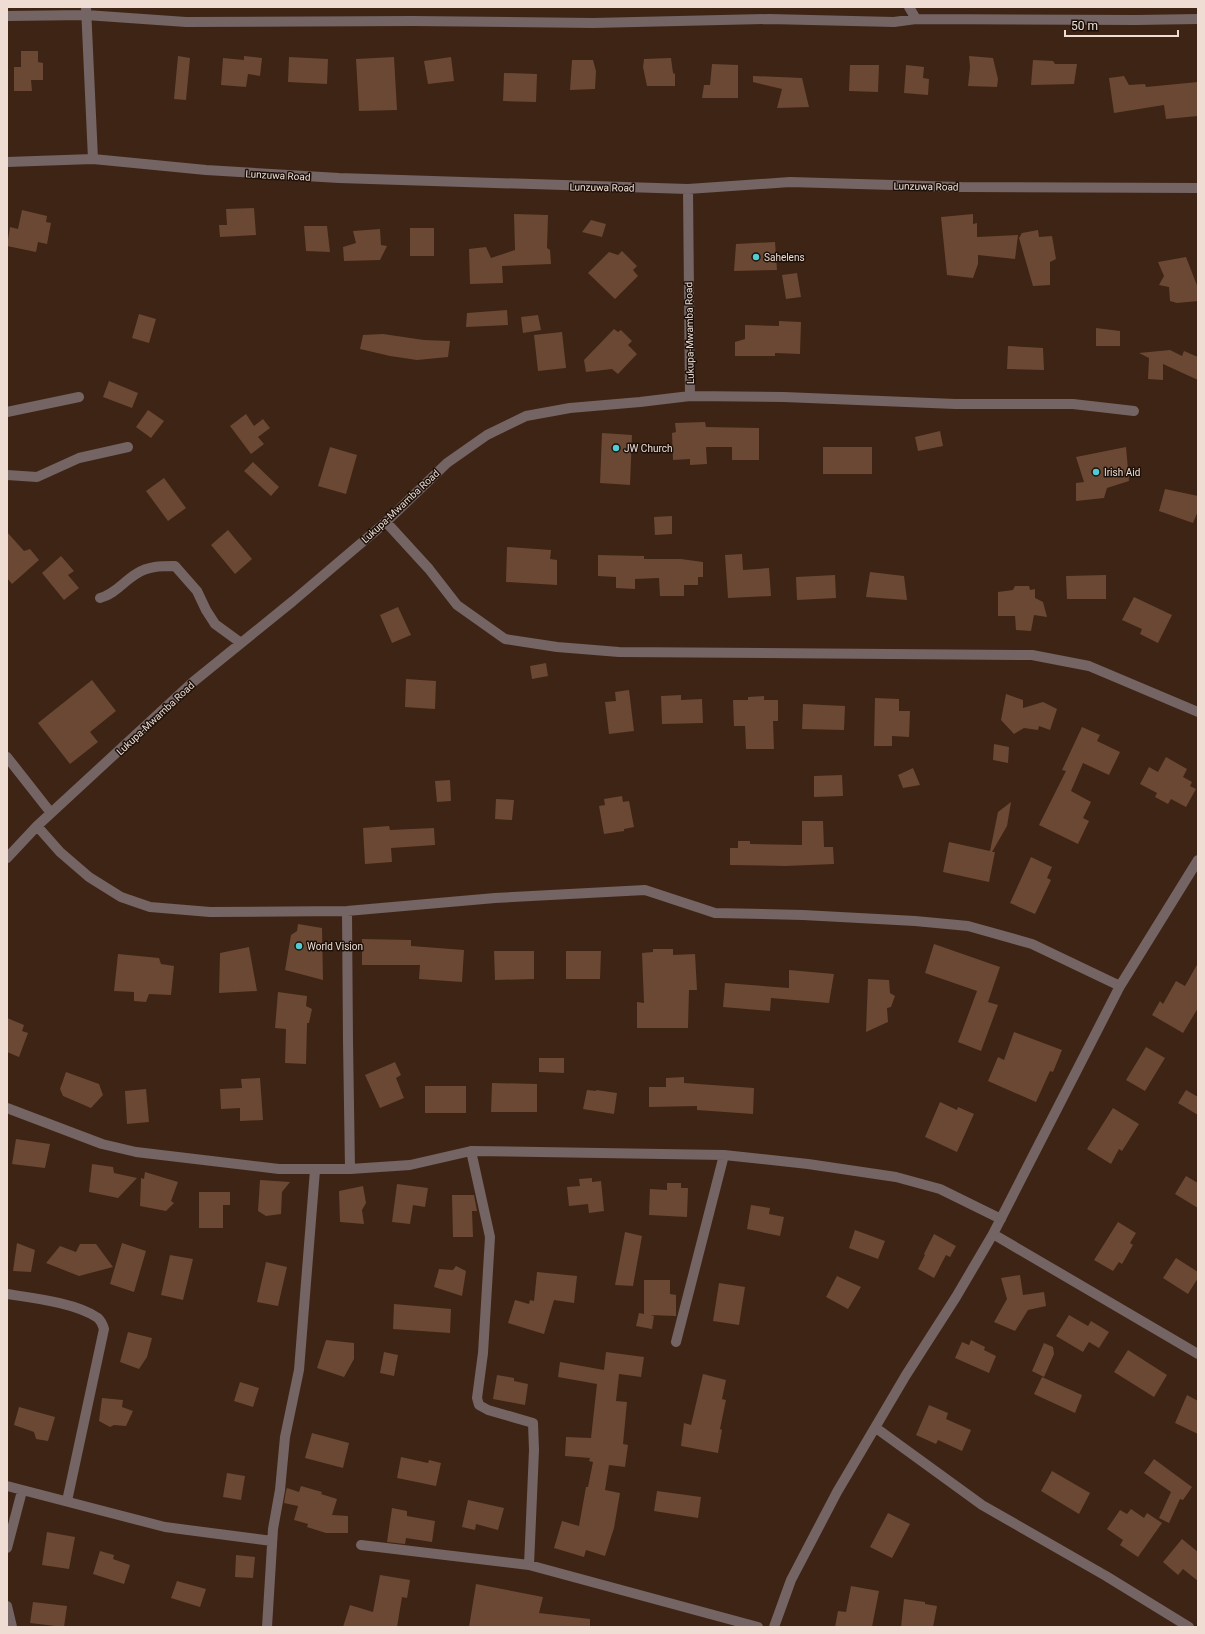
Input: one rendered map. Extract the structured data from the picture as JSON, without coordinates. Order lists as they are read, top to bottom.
{
  "streets": {
    "street": ["Lunzuwa Road", "Lukupa-Mwamba Road"]
  },
  "crossings": [
    ["Lunzuwa Road", "Lukupa-Mwamba Road"]
  ],
  "places": [
    "Sahelens",
    "JW Church",
    "Irish Aid",
    "World Vision"
  ],
  "scale_bar": "50 m"
}
